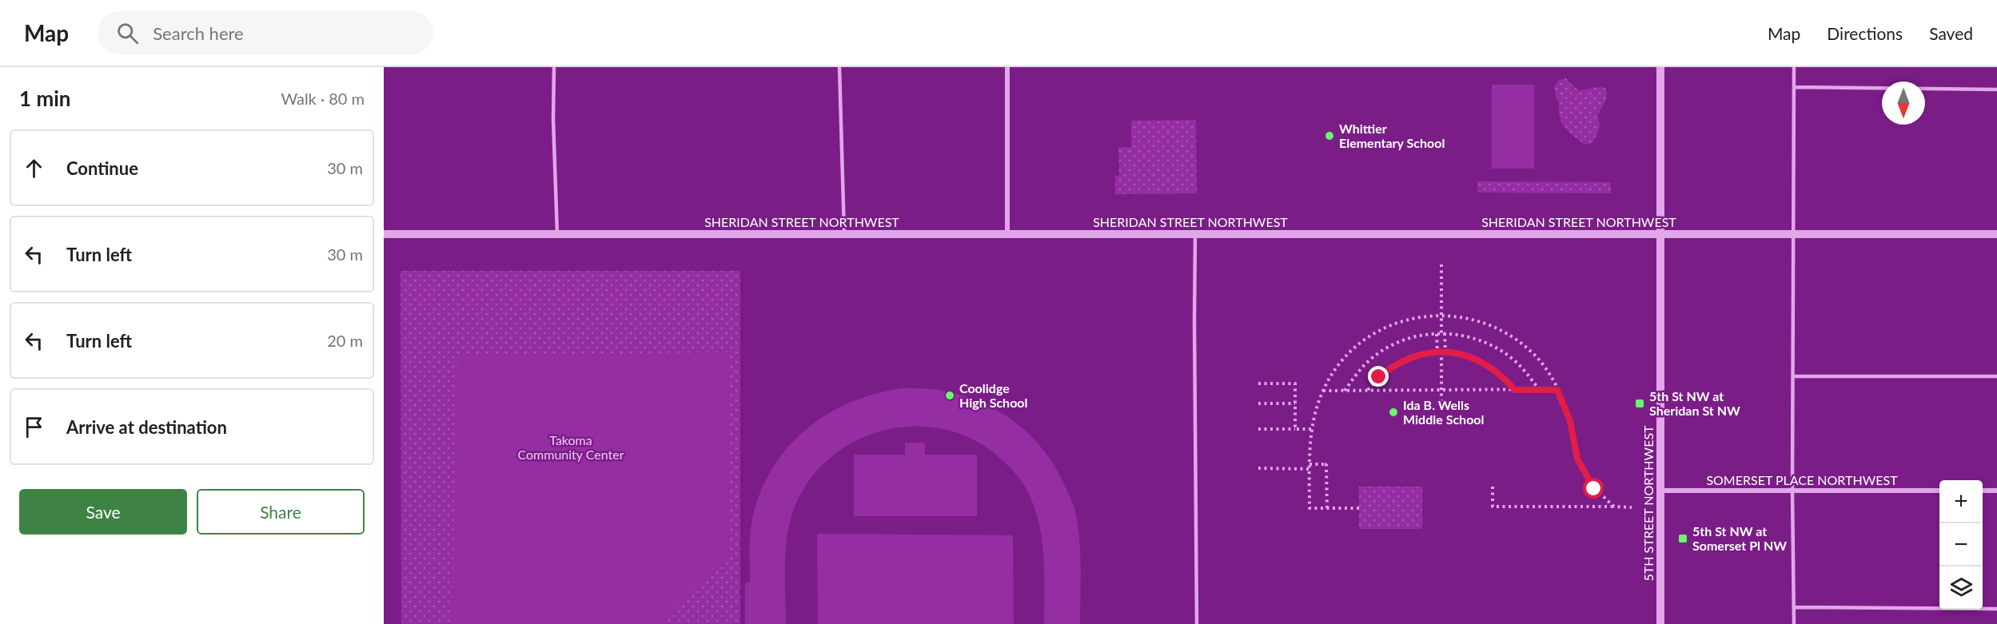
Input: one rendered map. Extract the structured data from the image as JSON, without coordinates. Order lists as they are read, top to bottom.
{
  "streets": {
    "street": ["SHERIDAN STREET NORTHWEST", "SOMERSET PLACE NORTHWEST", "5TH STREET NORTHWEST"]
  },
  "crossings": [
    ["SHERIDAN STREET NORTHWEST", "5TH STREET NORTHWEST"],
    ["SOMERSET PLACE NORTHWEST", "5TH STREET NORTHWEST"]
  ],
  "parks": ["Takoma Community Center"],
  "places": {
    "other": ["Whittier Elementary School", "Coolidge High School", "Ida B. Wells Middle School"],
    "transit": ["5th St NW at Sheridan St NW", "5th St NW at Somerset Pl NW"]
  },
  "north": "bottom",
  "page": {
    "header": "Map",
    "search": "Search here",
    "nav": ["Map", "Directions", "Saved"],
    "heading": ["1 min", "Walk · 80 m"],
    "list": [
      ["Continue", "30 m"],
      ["Turn left", "30 m"],
      ["Turn left", "20 m"],
      "Arrive at destination"
    ],
    "buttons": ["Save", "Share"],
    "map_buttons": ["+", "−"]
  }
}
